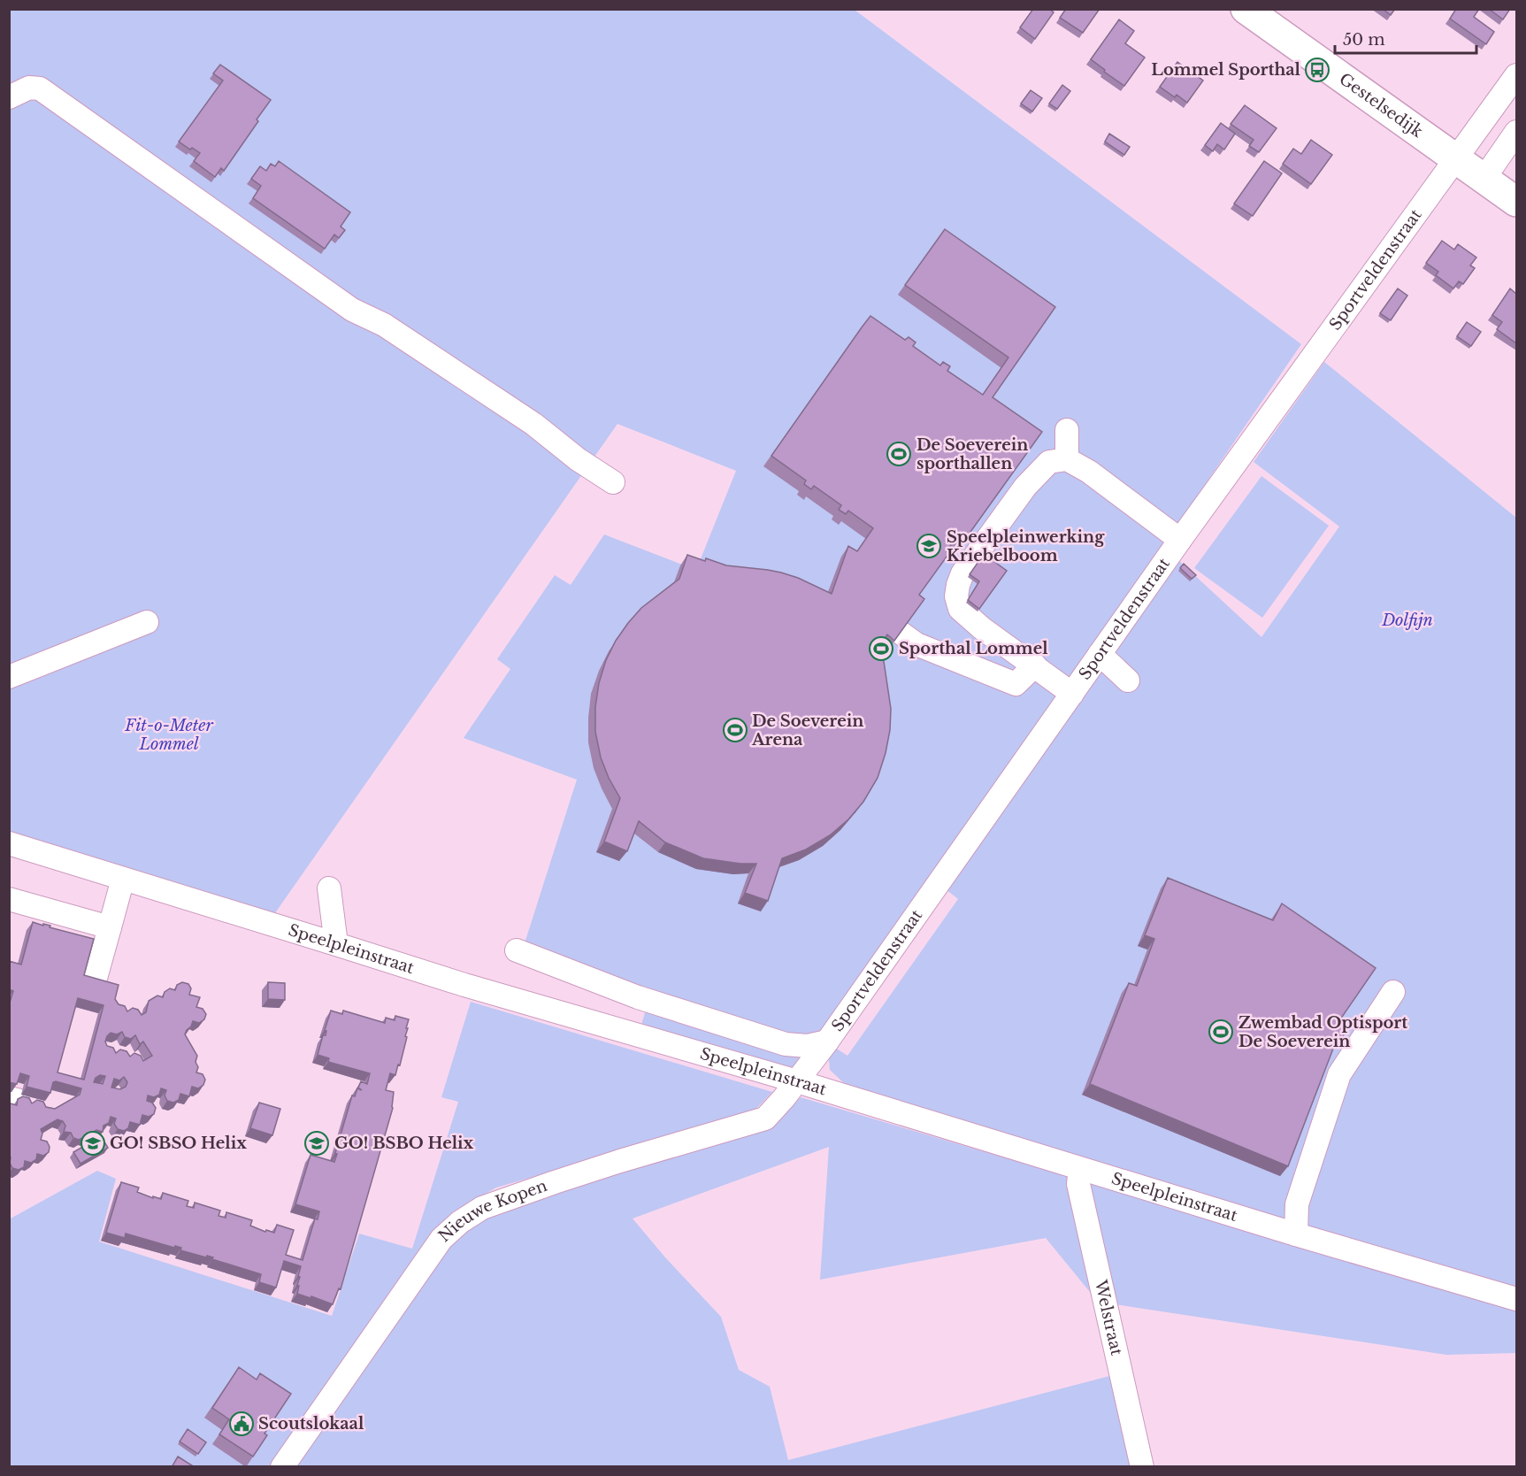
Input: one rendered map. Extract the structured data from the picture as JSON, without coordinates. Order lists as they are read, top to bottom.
{
  "streets": {
    "main road": ["Gestelsedijk"],
    "street": [
      "Sportveldenstraat",
      "Speelpleinstraat",
      "Nieuwe Kopen",
      "Welstraat"
    ]
  },
  "crossings": [
    ["Gestelsedijk", "Sportveldenstraat"],
    ["Sportveldenstraat", "Speelpleinstraat"],
    ["Sportveldenstraat", "Nieuwe Kopen"],
    ["Speelpleinstraat", "Nieuwe Kopen"],
    ["Speelpleinstraat", "Welstraat"]
  ],
  "parks": ["Dolfijn", "Fit-o-Meter Lommel"],
  "places": {
    "bus stop": ["Lommel Sporthal"],
    "sports": [
      "De Soeverein sporthallen",
      "Sporthal Lommel",
      "De Soeverein Arena",
      "Zwembad Optisport De Soeverein"
    ],
    "school or university": ["Speelpleinwerking Kriebelboom", "GO! SBSO Helix", "GO! BSBO Helix"],
    "public building": ["Scoutslokaal"]
  },
  "scale_bar": "50 m"
}
